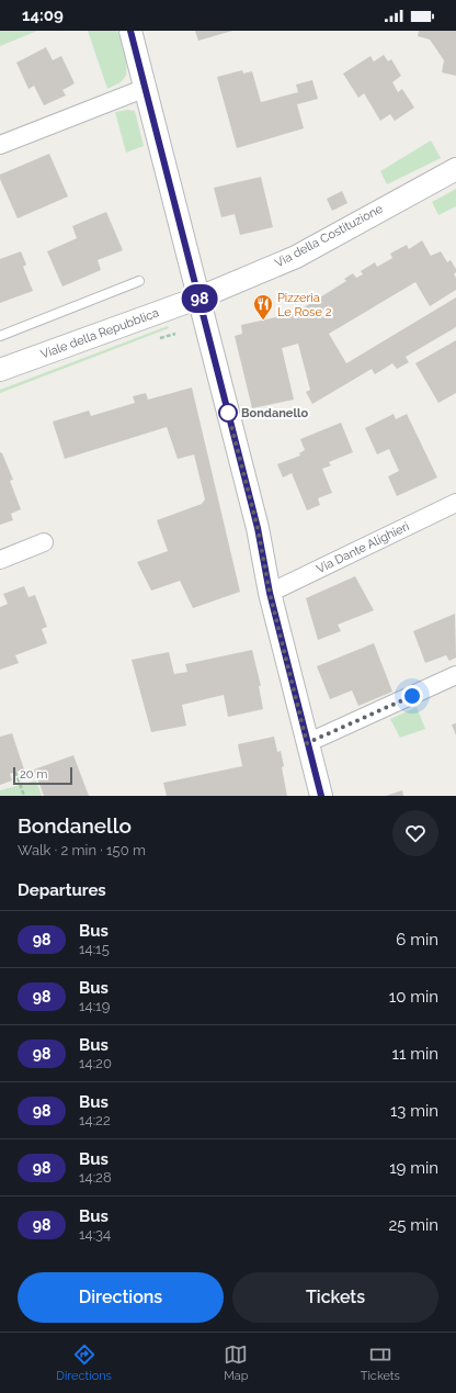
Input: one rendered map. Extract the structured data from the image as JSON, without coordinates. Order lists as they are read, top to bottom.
{
  "streets": {
    "street": ["Via della Costituzione", "Viale della Repubblica", "Via Dante Alighieri"]
  },
  "crossings": [
    ["Via della Costituzione", "Viale della Repubblica"]
  ],
  "places": {
    "restaurant": ["Pizzeria Le Rose 2"],
    "other": ["Bondanello"]
  },
  "lines": ["bus line 98"],
  "scale_bar": "20 m",
  "page": {
    "status": "14:09",
    "on_map": "98",
    "scale": "20 m",
    "heading": [
      ["Bondanello", "Walk · 2 min · 150 m"],
      "Departures"
    ],
    "list": [
      {
        "mark": "98",
        "name": "Bus",
        "note": "14:15",
        "value": "6 min"
      },
      {
        "mark": "98",
        "name": "Bus",
        "note": "14:19",
        "value": "10 min"
      },
      {
        "mark": "98",
        "name": "Bus",
        "note": "14:20",
        "value": "11 min"
      },
      {
        "mark": "98",
        "name": "Bus",
        "note": "14:22",
        "value": "13 min"
      },
      {
        "mark": "98",
        "name": "Bus",
        "note": "14:28",
        "value": "19 min"
      },
      {
        "mark": "98",
        "name": "Bus",
        "note": "14:34",
        "value": "25 min"
      }
    ],
    "buttons": ["Directions", "Tickets"],
    "tabs": ["Directions", "Map", "Tickets"]
  }
}
